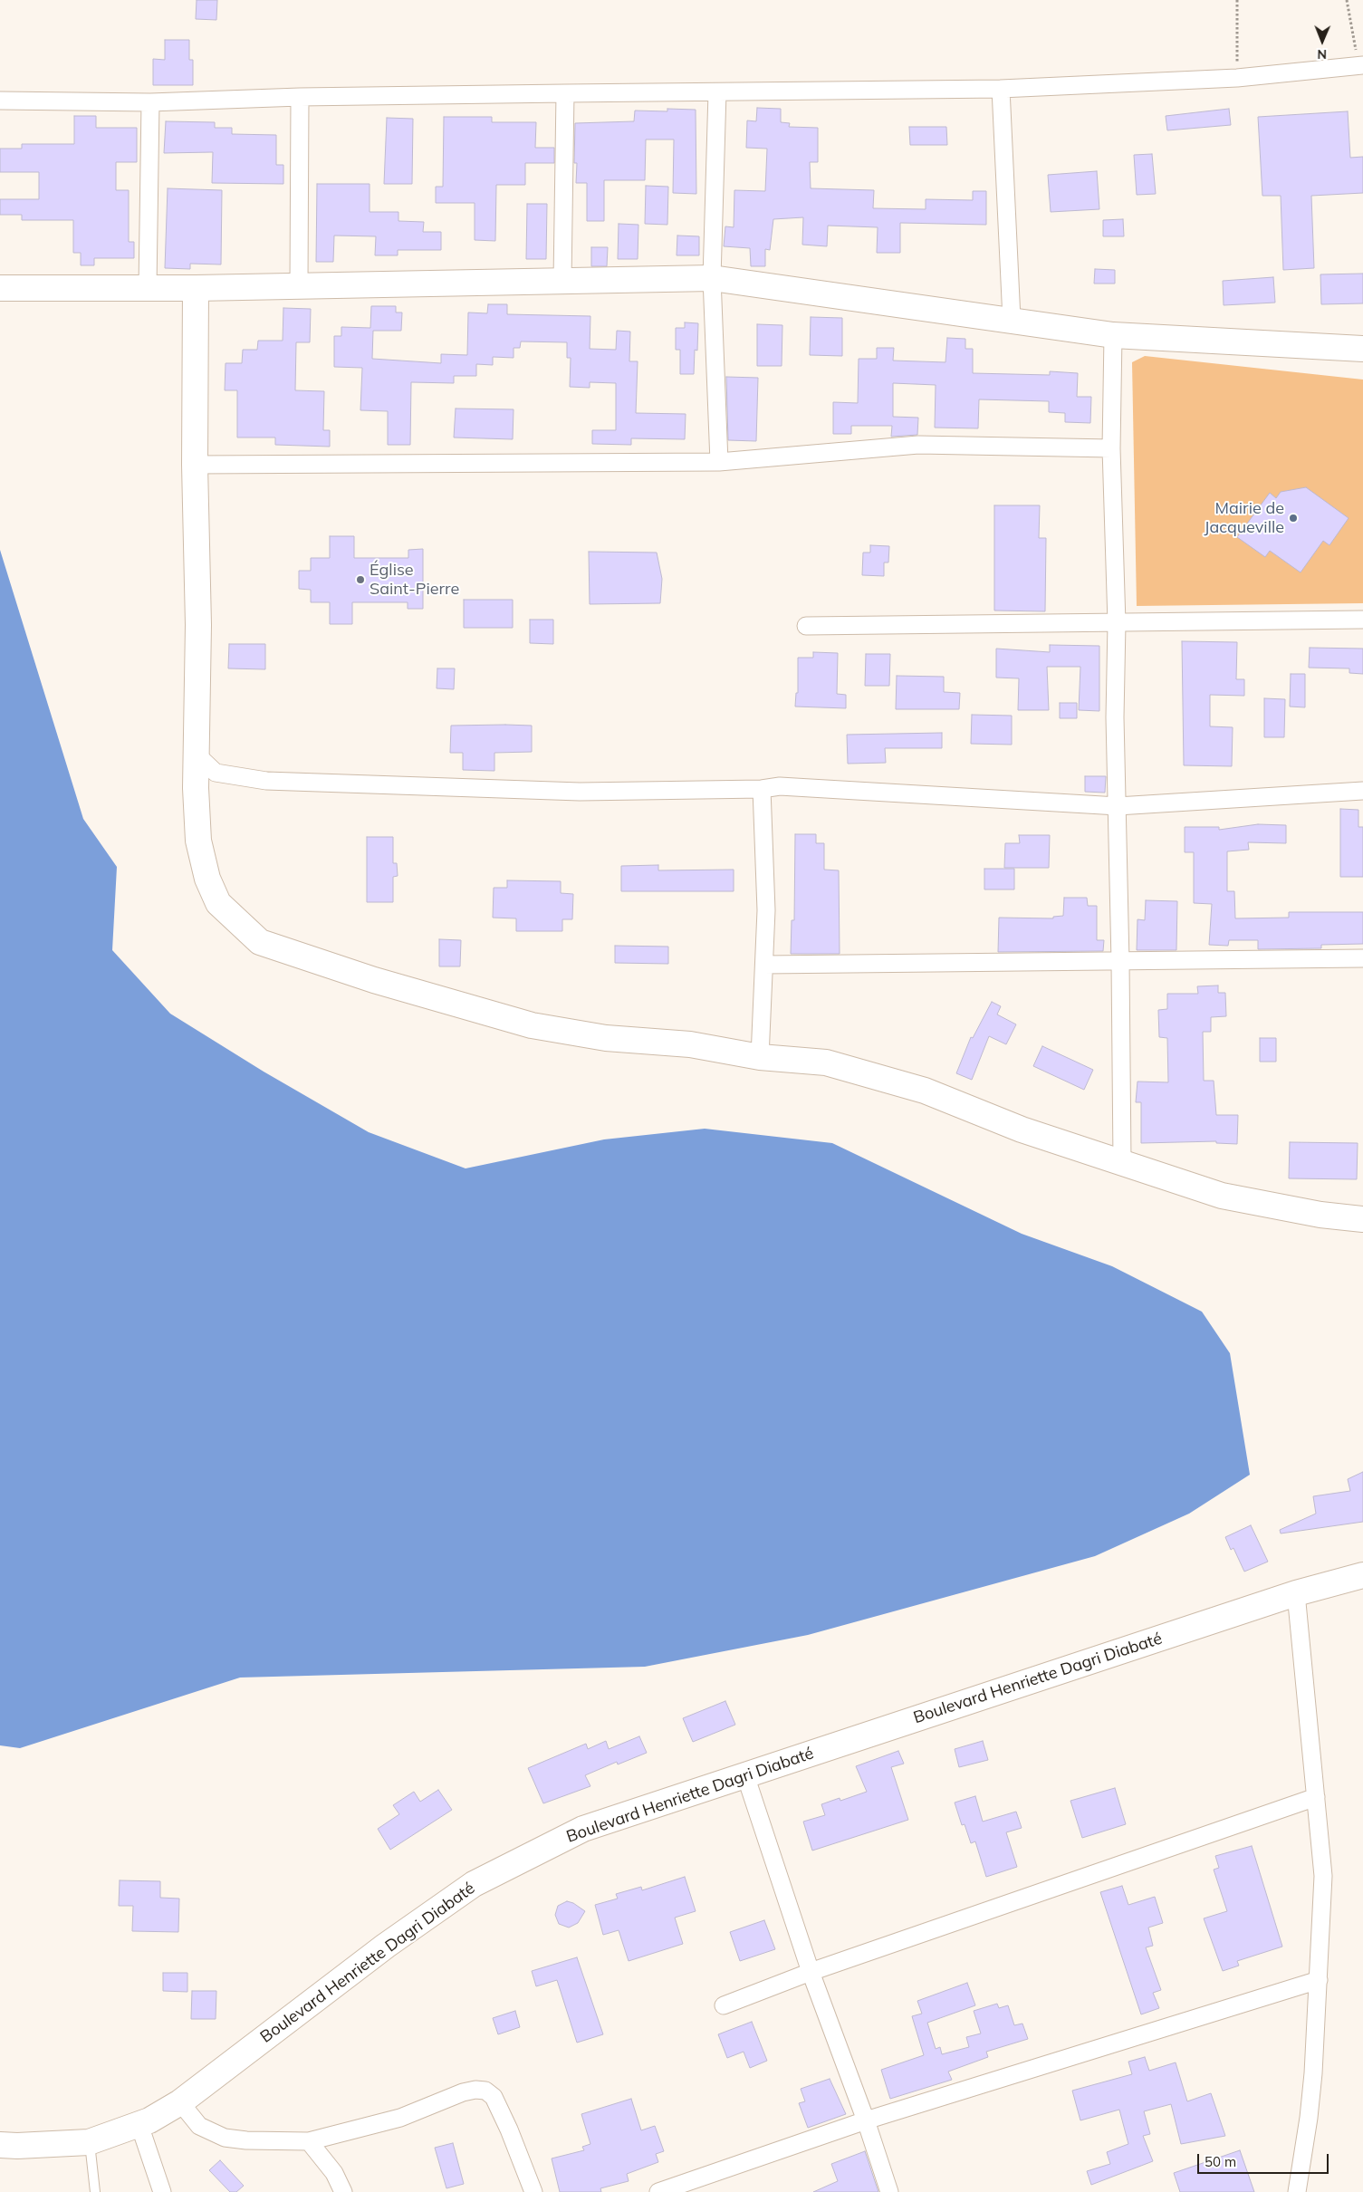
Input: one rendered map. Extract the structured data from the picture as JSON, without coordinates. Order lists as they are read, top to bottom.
{
  "streets": {
    "street": ["Boulevard Henriette Dagri Diabaté"]
  },
  "places": ["Mairie de Jacqueville", "Église Saint-Pierre"],
  "scale_bar": "50 m",
  "north": "bottom"
}
